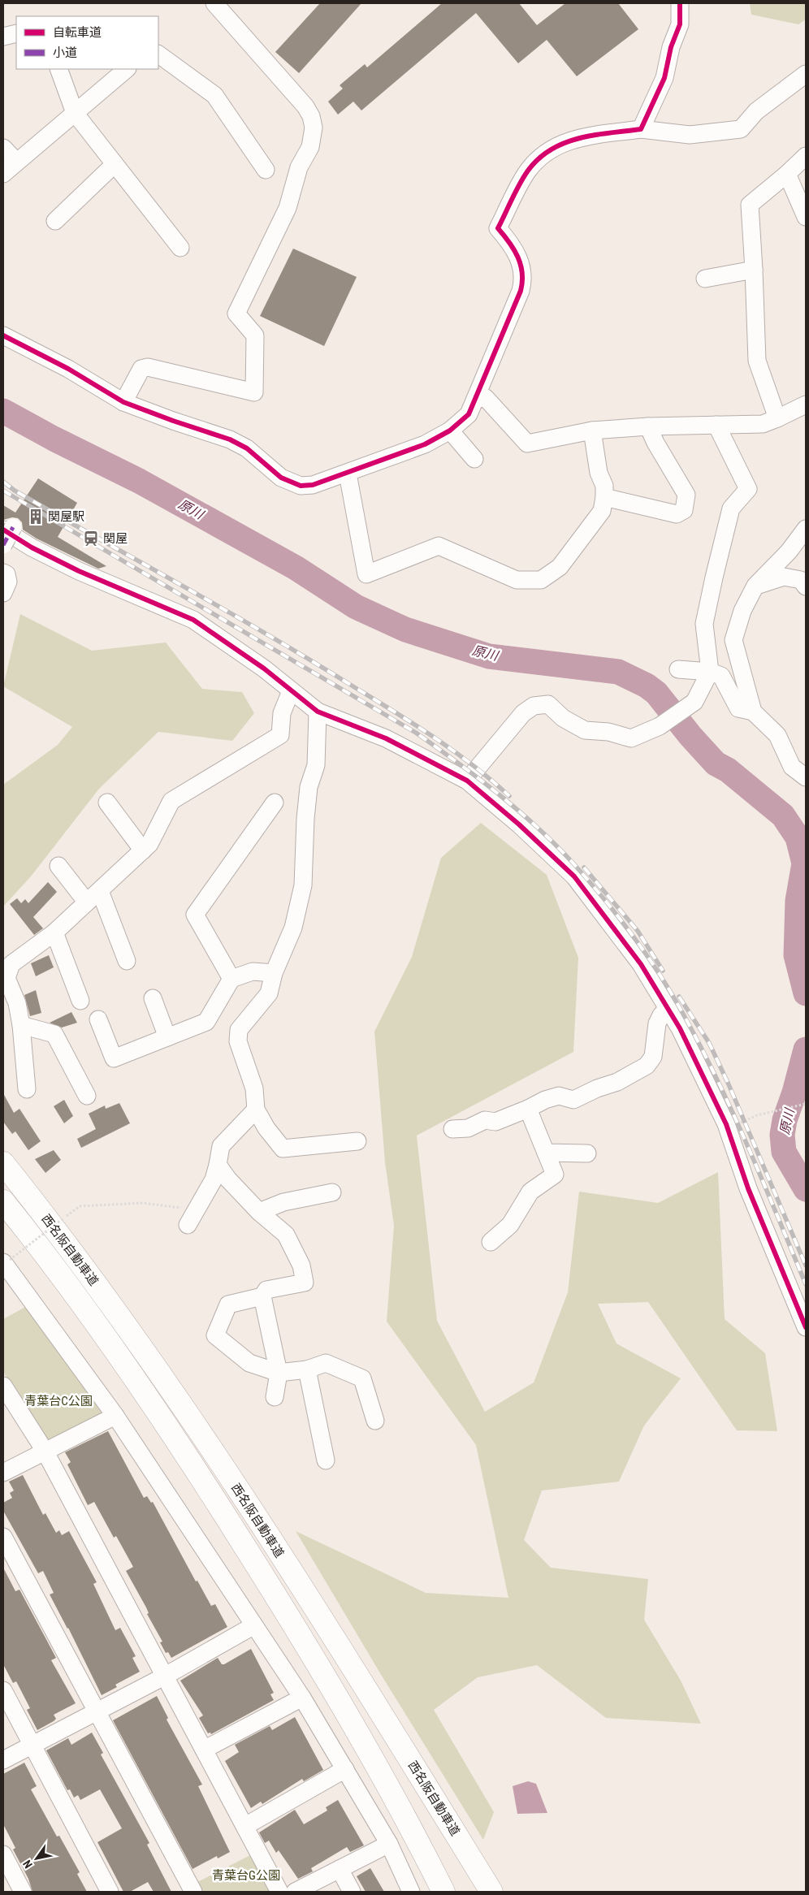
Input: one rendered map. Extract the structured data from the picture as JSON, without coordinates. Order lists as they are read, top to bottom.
{
  "streets": {
    "highway": ["西名阪自動車道"]
  },
  "water": ["原川"],
  "parks": ["青葉台C公園", "青葉台G公園"],
  "places": {
    "building": ["関屋駅"],
    "station": ["関屋"]
  },
  "legend": ["自転車道", "小道"],
  "north": "bottom left"
}
